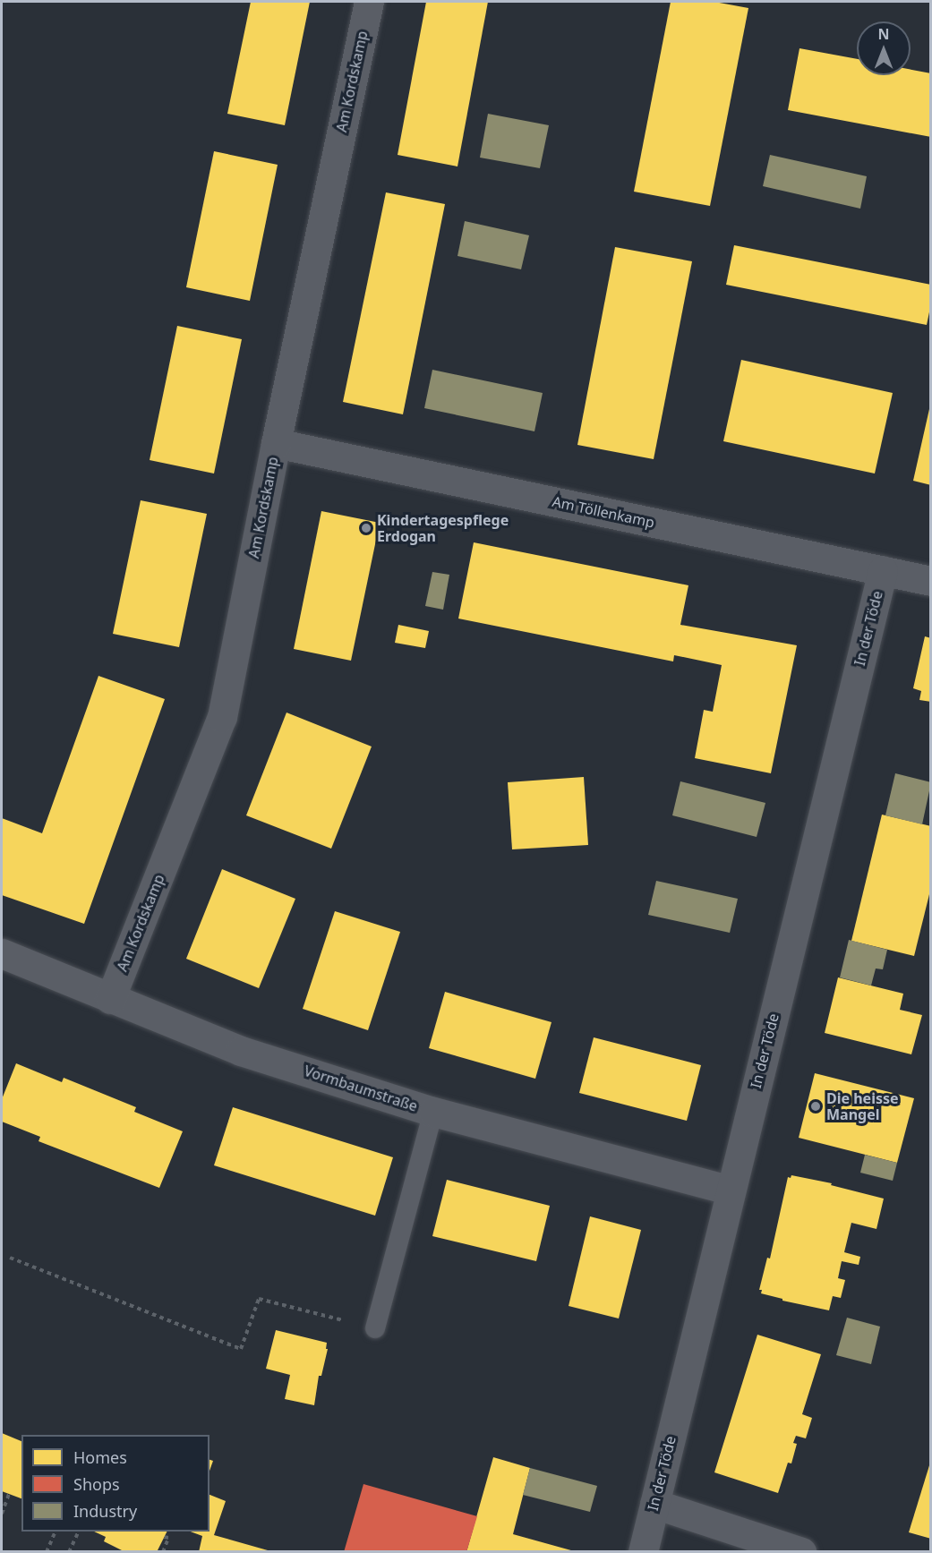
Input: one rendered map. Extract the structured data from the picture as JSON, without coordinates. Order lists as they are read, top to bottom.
{
  "streets": {
    "street": [
      "Am Kordskamp",
      "Am Töllenkamp",
      "In der Töde",
      "Vormbaumstraße"
    ]
  },
  "crossings": [
    ["Am Kordskamp", "Am Töllenkamp"],
    ["Am Kordskamp", "Vormbaumstraße"],
    ["Am Töllenkamp", "In der Töde"],
    ["In der Töde", "Vormbaumstraße"]
  ],
  "places": ["Kindertagespflege Erdogan", "Die heisse Mangel"],
  "legend": ["Homes", "Shops", "Industry"],
  "north": "top"
}
